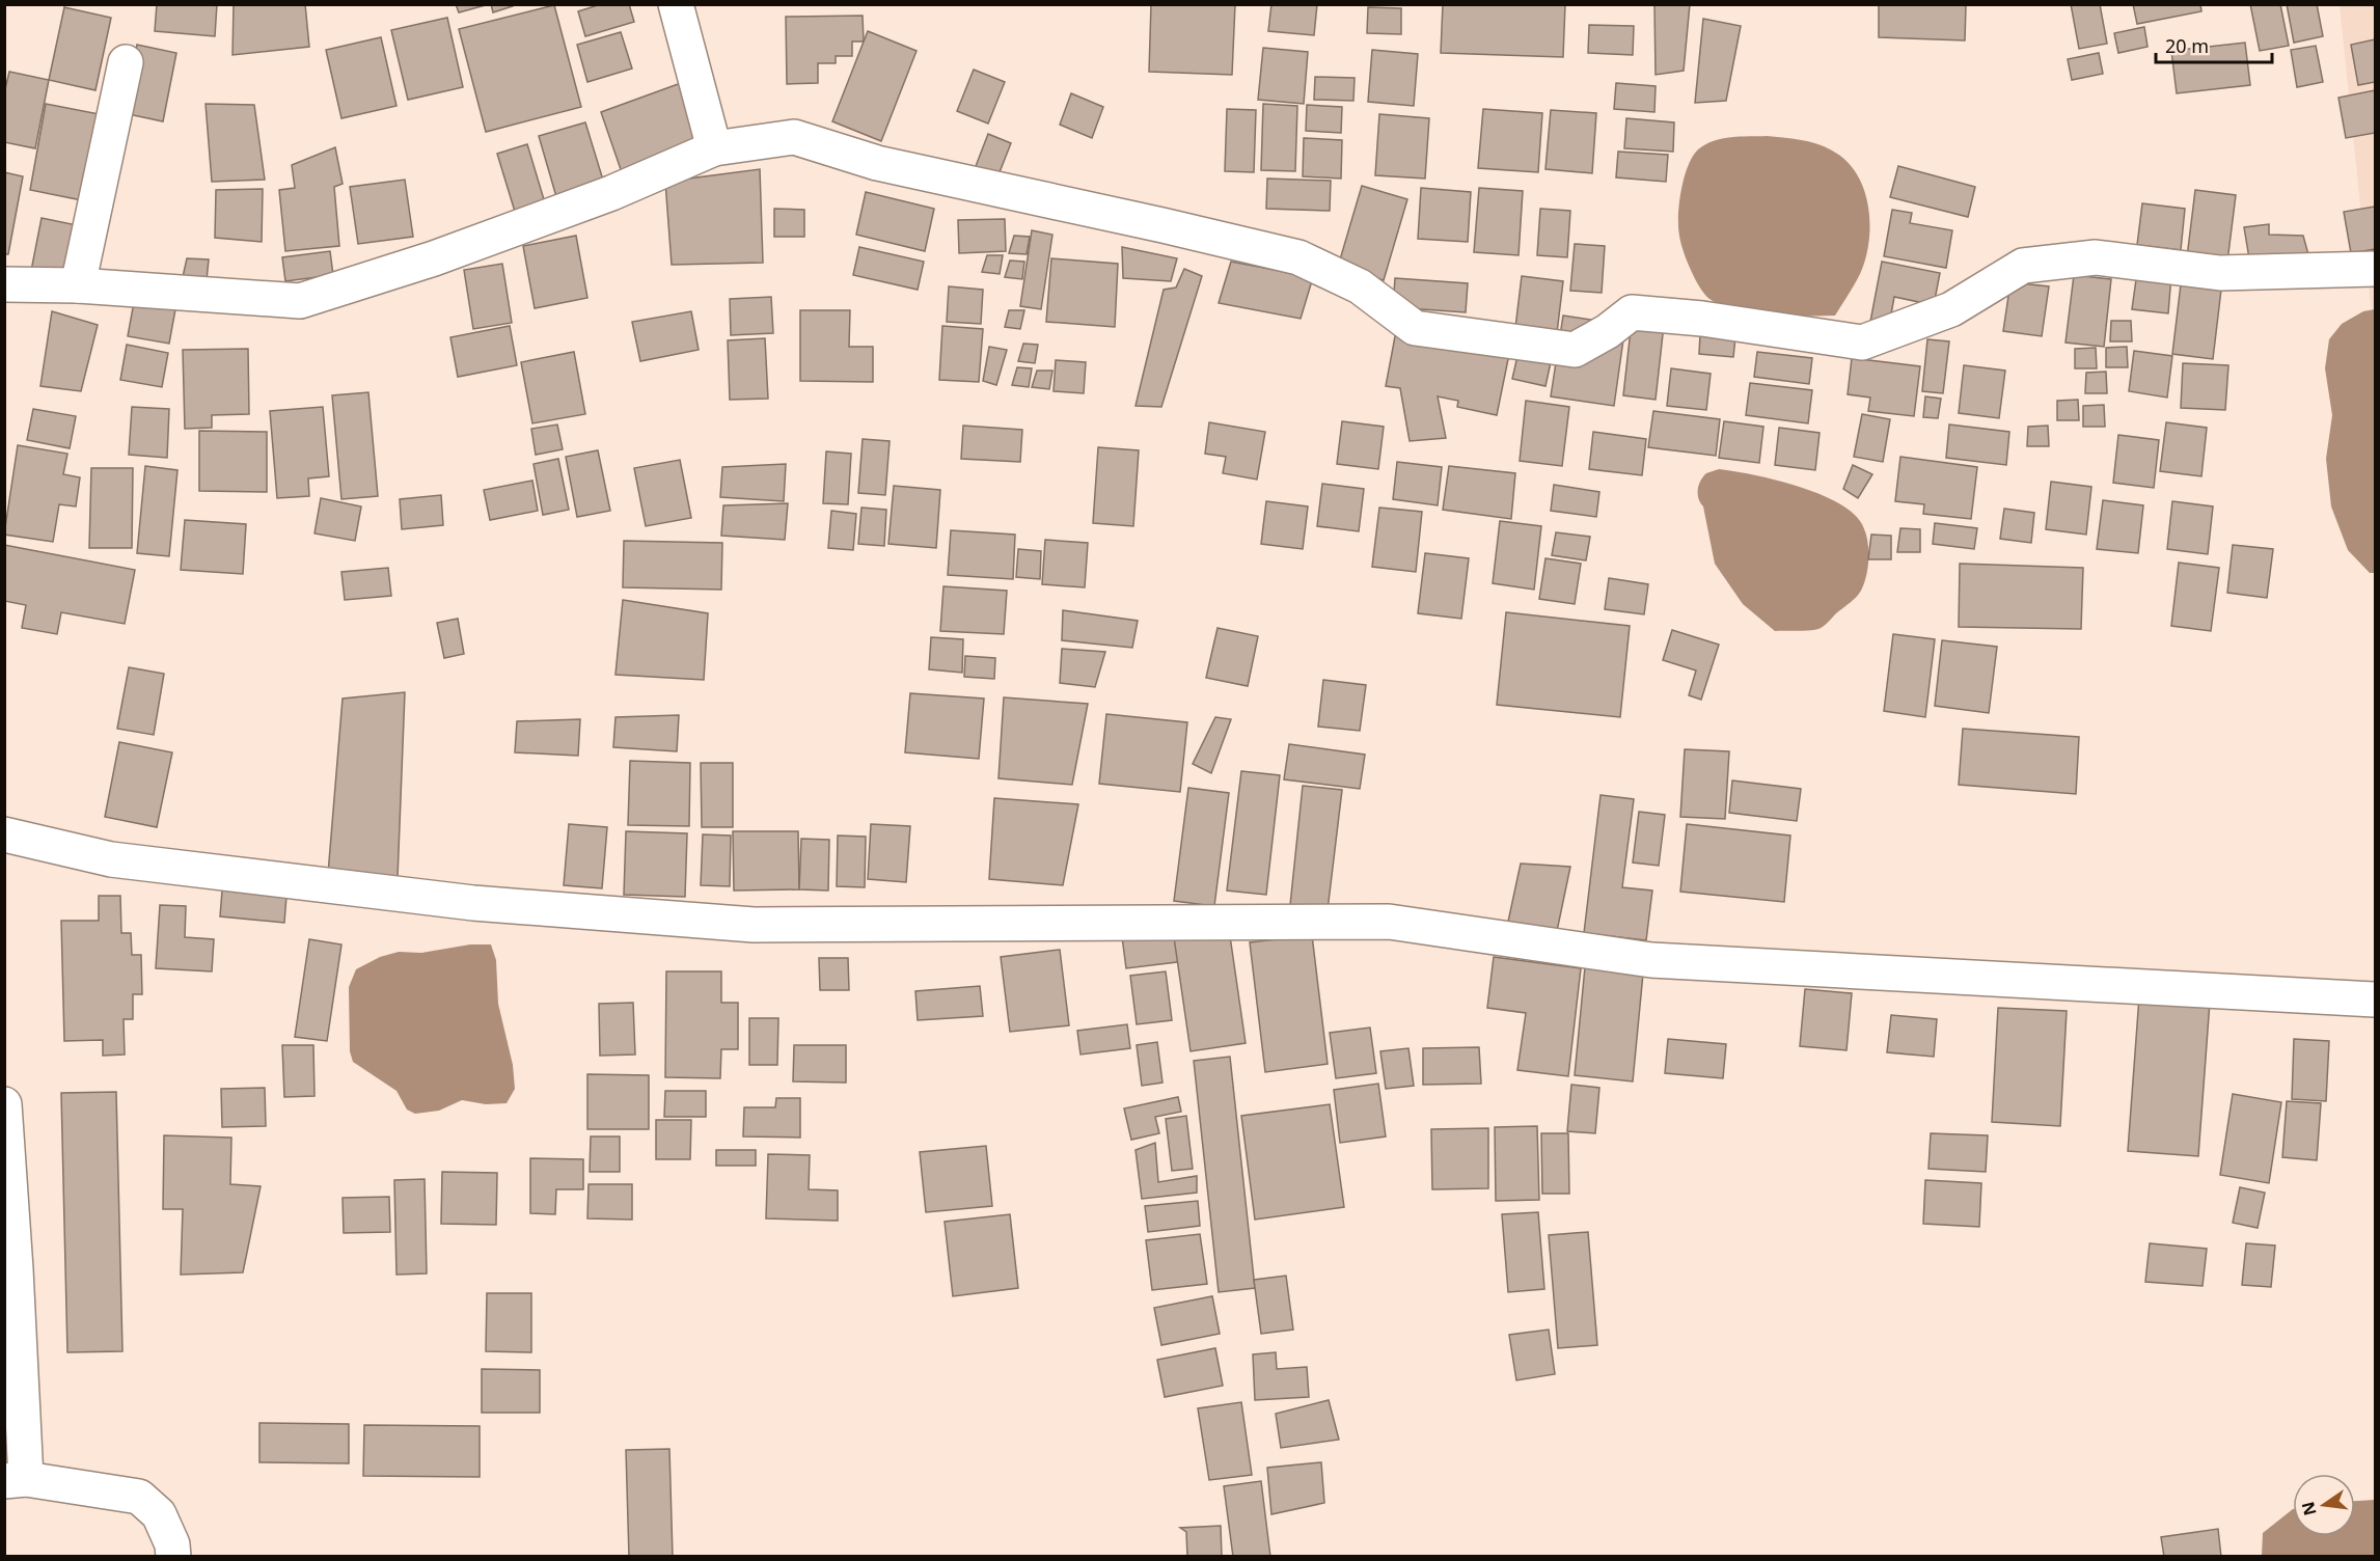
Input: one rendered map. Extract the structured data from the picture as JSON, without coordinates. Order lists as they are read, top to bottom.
{
  "scale_bar": "20 m",
  "north": "left"
}
